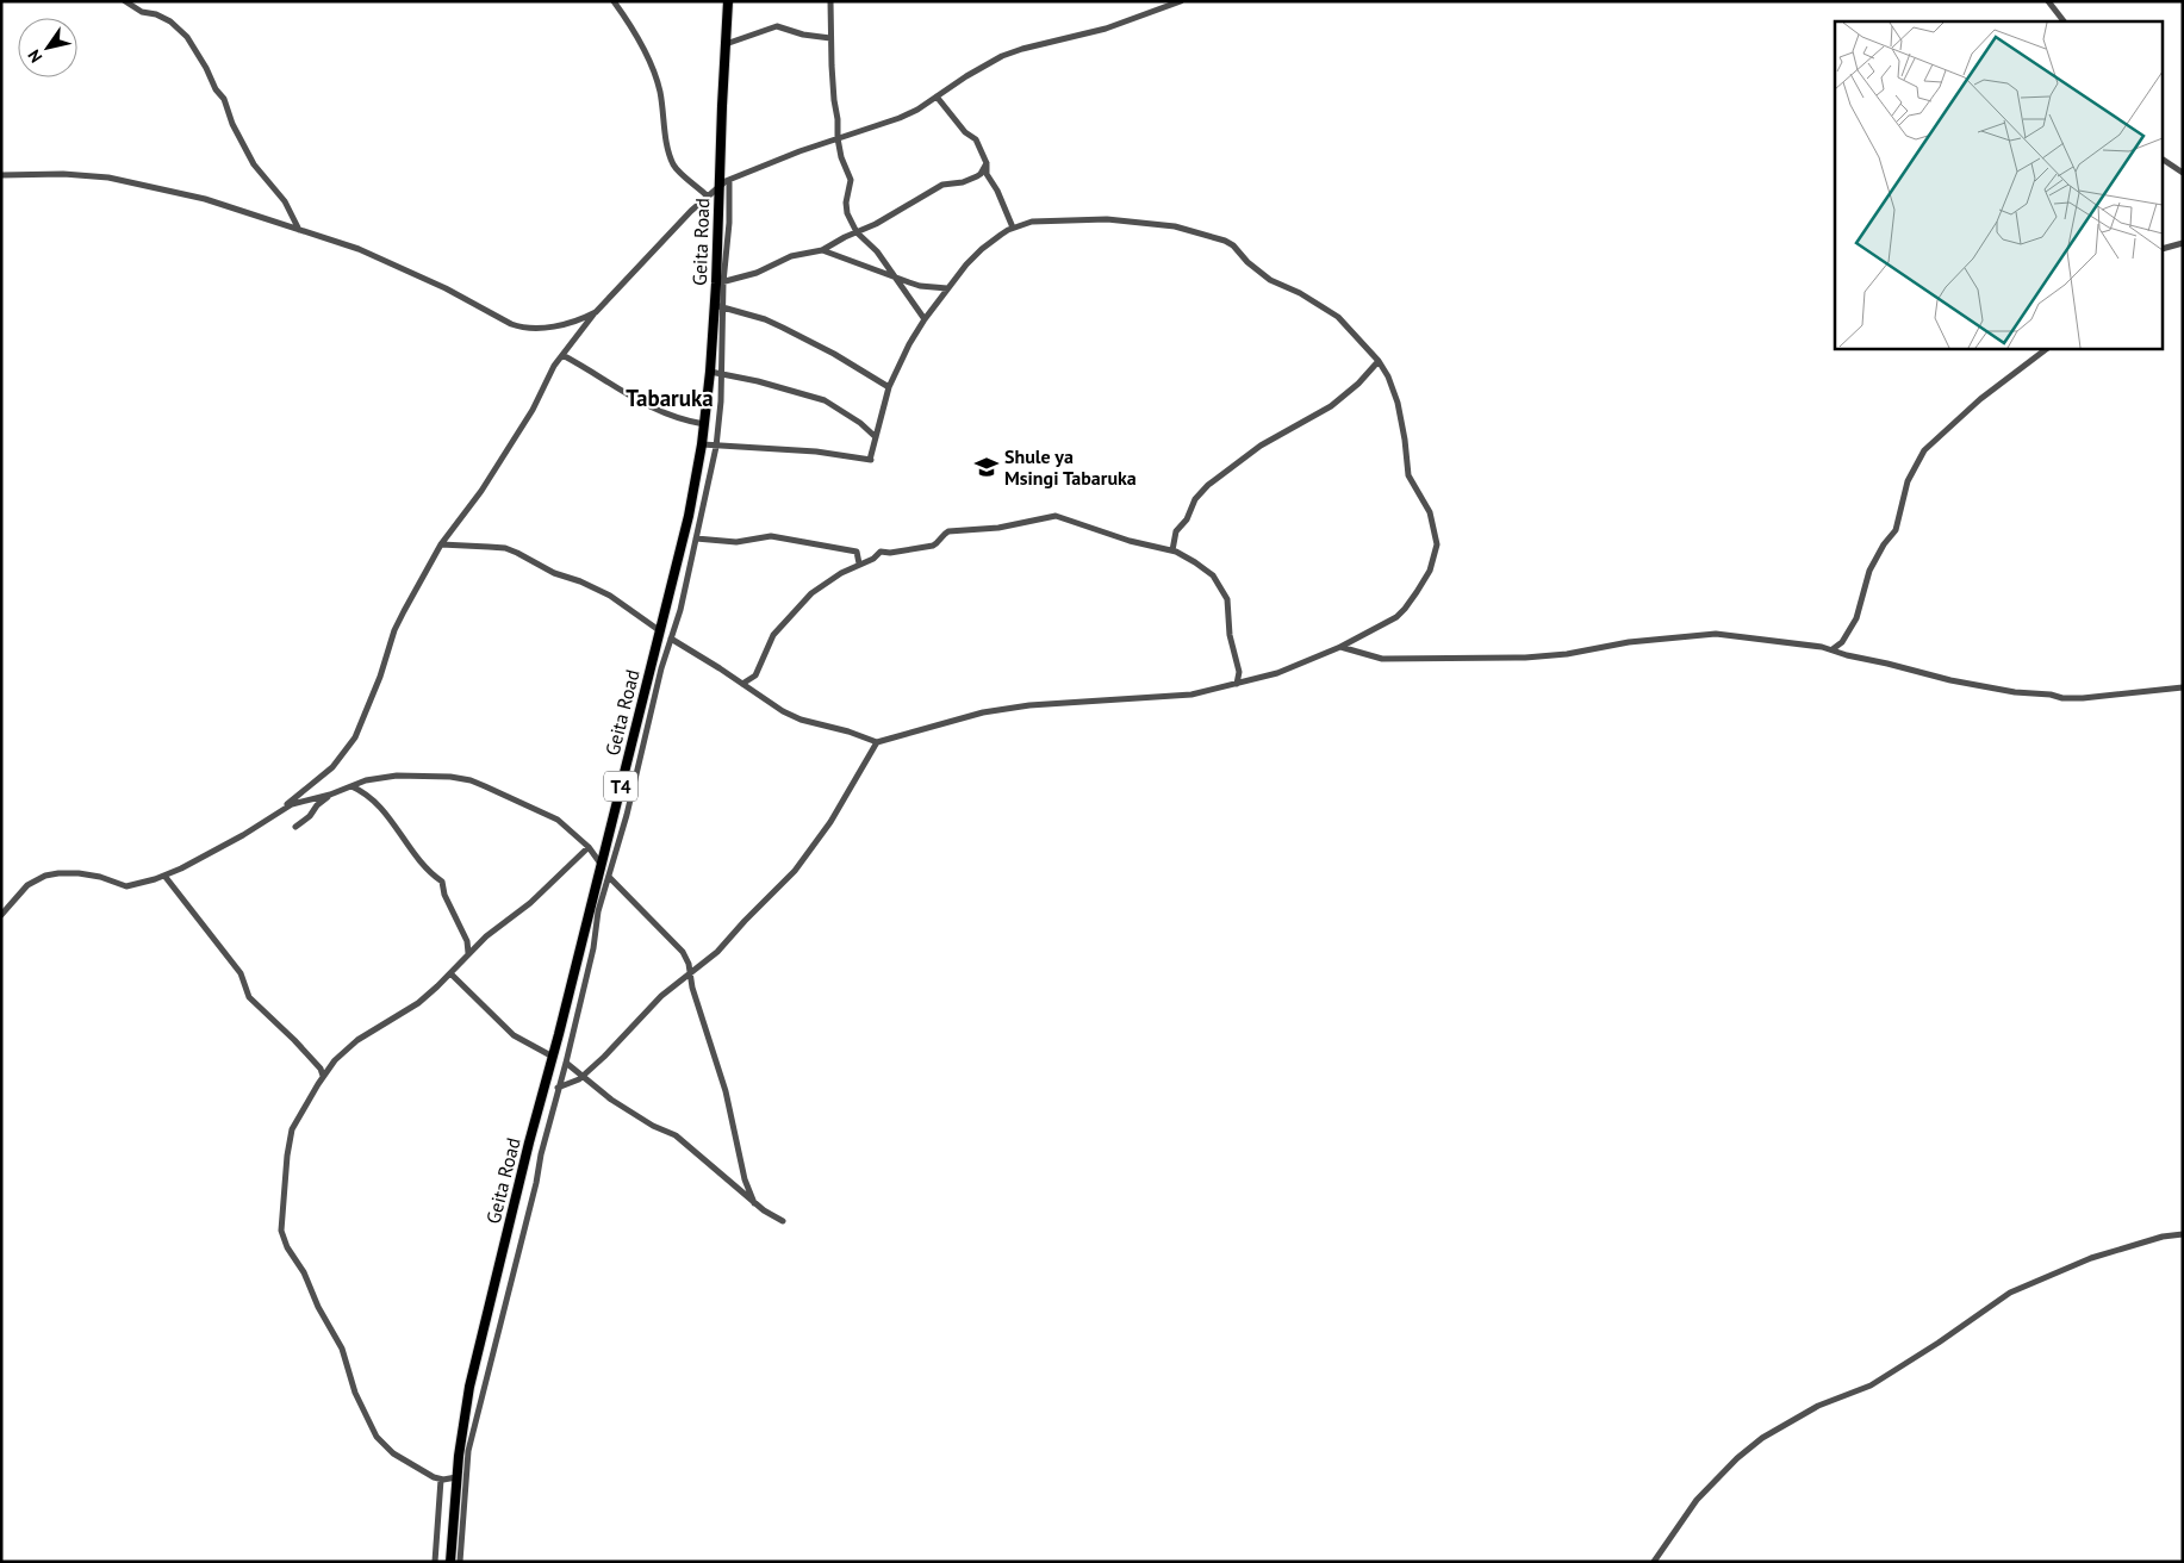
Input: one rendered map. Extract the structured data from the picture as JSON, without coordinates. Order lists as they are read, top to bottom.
{
  "streets": {
    "highway": ["Geita Road", "T4"]
  },
  "districts": ["Tabaruka"],
  "places": {
    "school or university": ["Shule ya Msingi Tabaruka"]
  },
  "north": "bottom left"
}
